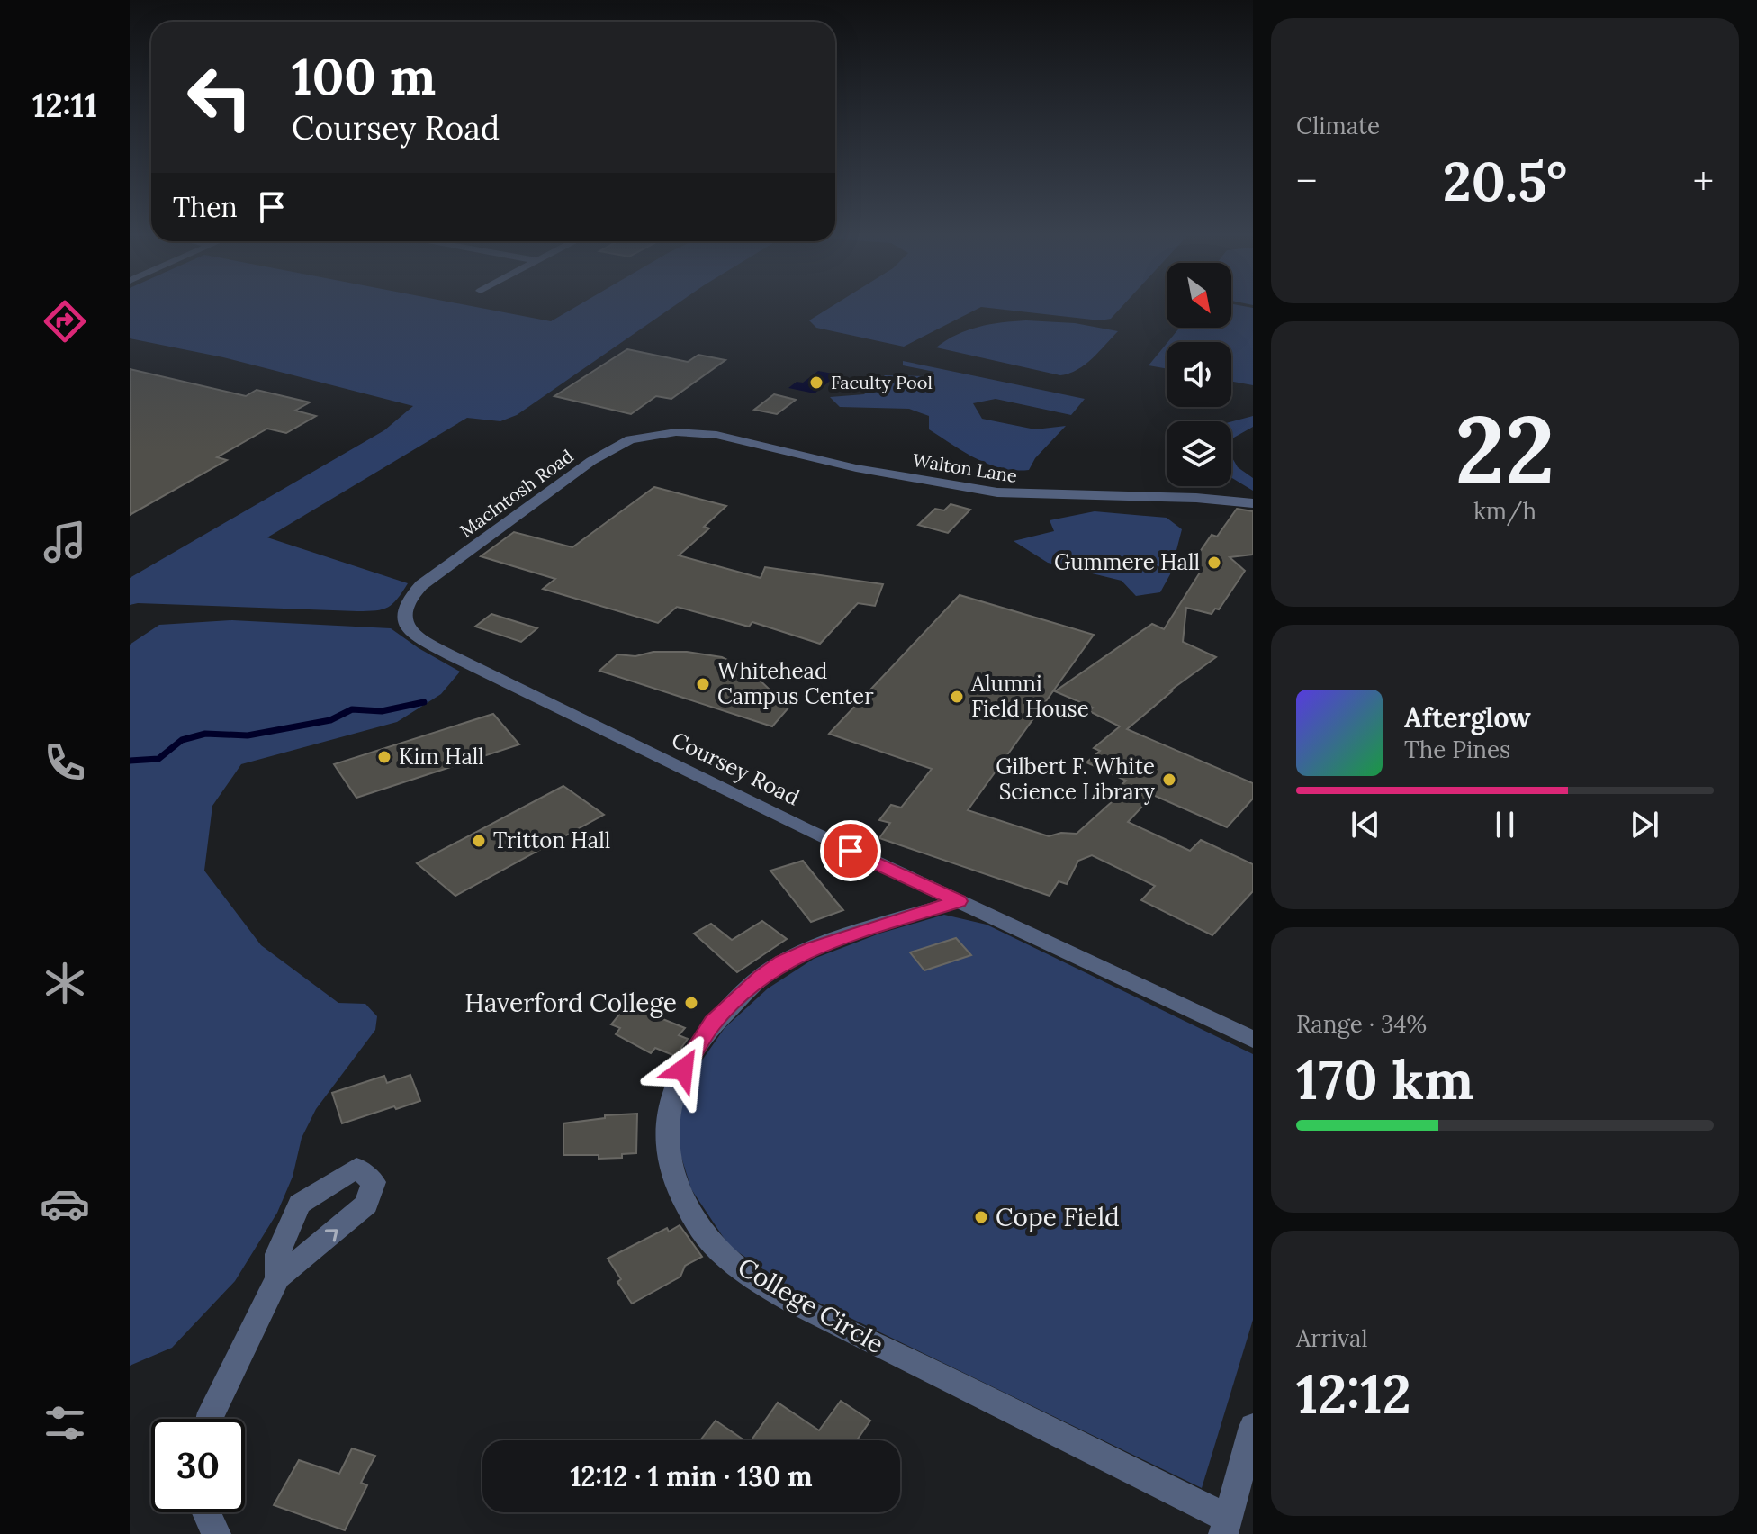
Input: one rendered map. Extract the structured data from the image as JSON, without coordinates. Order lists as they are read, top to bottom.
{
  "streets": {
    "street": [
      "Walton Lane",
      "MacIntosh Road",
      "Coursey Road",
      "College Circle"
    ]
  },
  "crossings": [
    ["Walton Lane", "MacIntosh Road"],
    ["MacIntosh Road", "Coursey Road"],
    ["Coursey Road", "College Circle"]
  ],
  "places": [
    "Faculty Pool",
    "Gummere Hall",
    "Whitehead Campus Center",
    "Alumni Field House",
    "Kim Hall",
    "Gilbert F. White Science Library",
    "Tritton Hall",
    "Haverford College",
    "Cope Field"
  ],
  "north": "bottom right",
  "page": {
    "tabs": "12:11",
    "tile": [
      "Climate",
      ["22", "km/h"],
      ["Range · 34%", "170 km"],
      ["Arrival", "12:12"]
    ],
    "turn": ["100 m", "Coursey Road"],
    "heat": ["−", "20.5°", "+"],
    "then": "Then",
    "song": ["Afterglow", "The Pines"],
    "limit": "30",
    "trip": "12:12 · 1 min · 130 m"
  }
}
